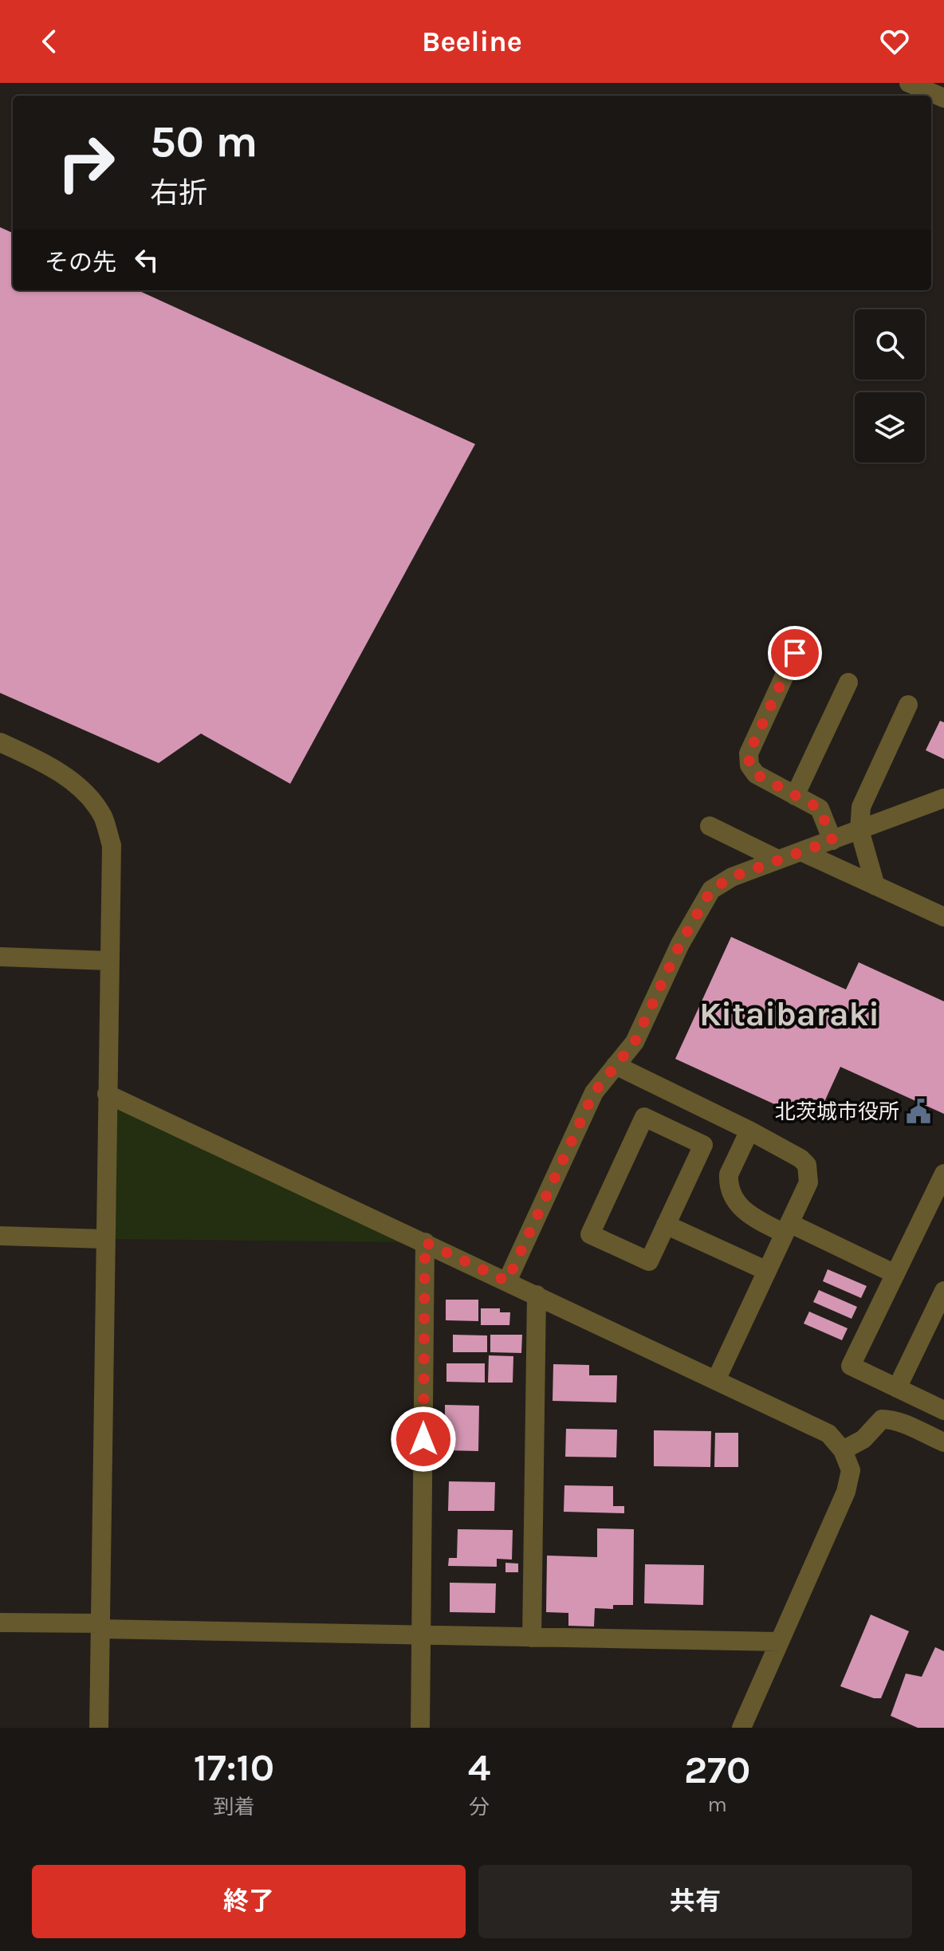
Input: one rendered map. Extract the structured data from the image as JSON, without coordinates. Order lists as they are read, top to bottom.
{
  "districts": ["Kitaibaraki"],
  "places": {
    "public building": ["北茨城市役所"]
  },
  "page": {
    "header": "Beeline",
    "turn": ["50 m", "右折"],
    "then": "その先",
    "eta": [
      "17:10",
      "到着",
      "4",
      "分",
      "270",
      "m"
    ],
    "buttons": ["終了", "共有"]
  }
}
